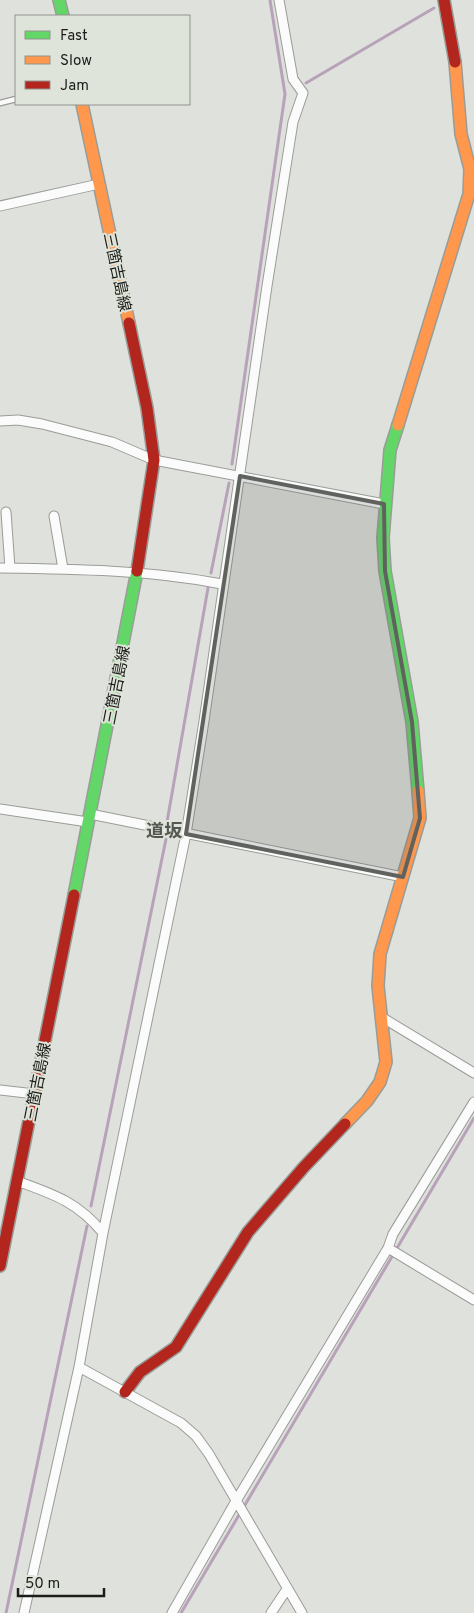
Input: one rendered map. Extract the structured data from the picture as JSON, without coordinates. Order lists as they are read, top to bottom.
{
  "streets": {
    "street": ["三箇吉島線"]
  },
  "districts": ["道坂"],
  "legend": ["Fast", "Slow", "Jam"],
  "scale_bar": "50 m"
}
